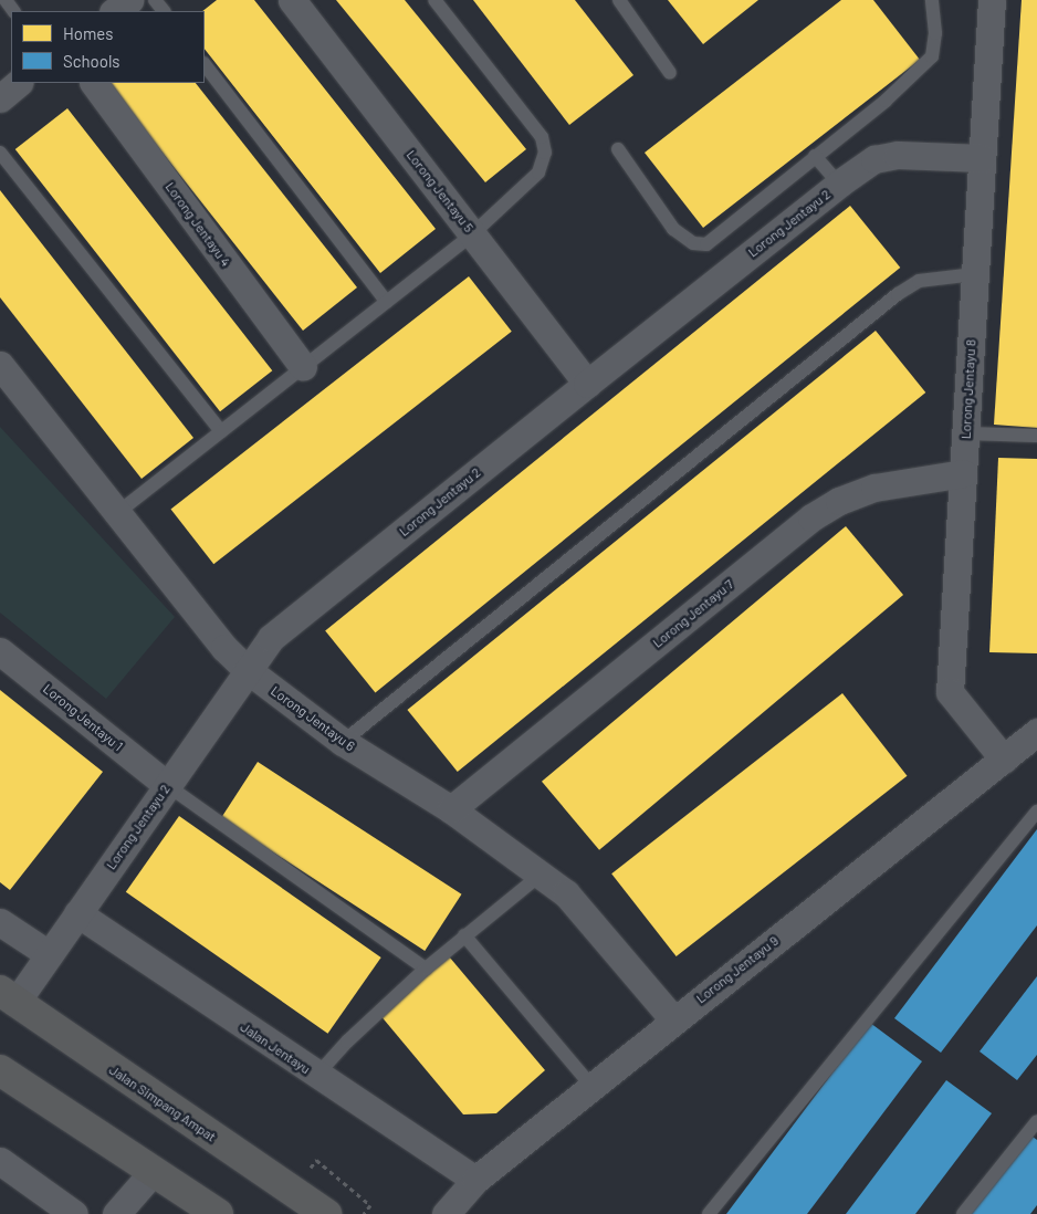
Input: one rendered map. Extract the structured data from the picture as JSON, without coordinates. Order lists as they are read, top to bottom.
{
  "streets": {
    "highway": ["Jalan Simpang Ampat"],
    "street": [
      "Lorong Jentayu 5",
      "Lorong Jentayu 2",
      "Lorong Jentayu 4",
      "Lorong Jentayu 8",
      "Lorong Jentayu 7",
      "Lorong Jentayu 1",
      "Lorong Jentayu 6",
      "Lorong Jentayu 9",
      "Jalan Jentayu"
    ]
  },
  "crossings": [
    ["Lorong Jentayu 5", "Lorong Jentayu 2"],
    ["Lorong Jentayu 2", "Lorong Jentayu 8"],
    ["Lorong Jentayu 2", "Lorong Jentayu 1"],
    ["Lorong Jentayu 2", "Lorong Jentayu 6"],
    ["Lorong Jentayu 2", "Jalan Jentayu"],
    ["Lorong Jentayu 2", "Jalan Simpang Ampat"],
    ["Lorong Jentayu 8", "Lorong Jentayu 7"],
    ["Lorong Jentayu 8", "Lorong Jentayu 9"],
    ["Lorong Jentayu 7", "Lorong Jentayu 6"],
    ["Lorong Jentayu 6", "Lorong Jentayu 9"],
    ["Lorong Jentayu 9", "Jalan Jentayu"]
  ],
  "legend": ["Homes", "Schools"]
}
